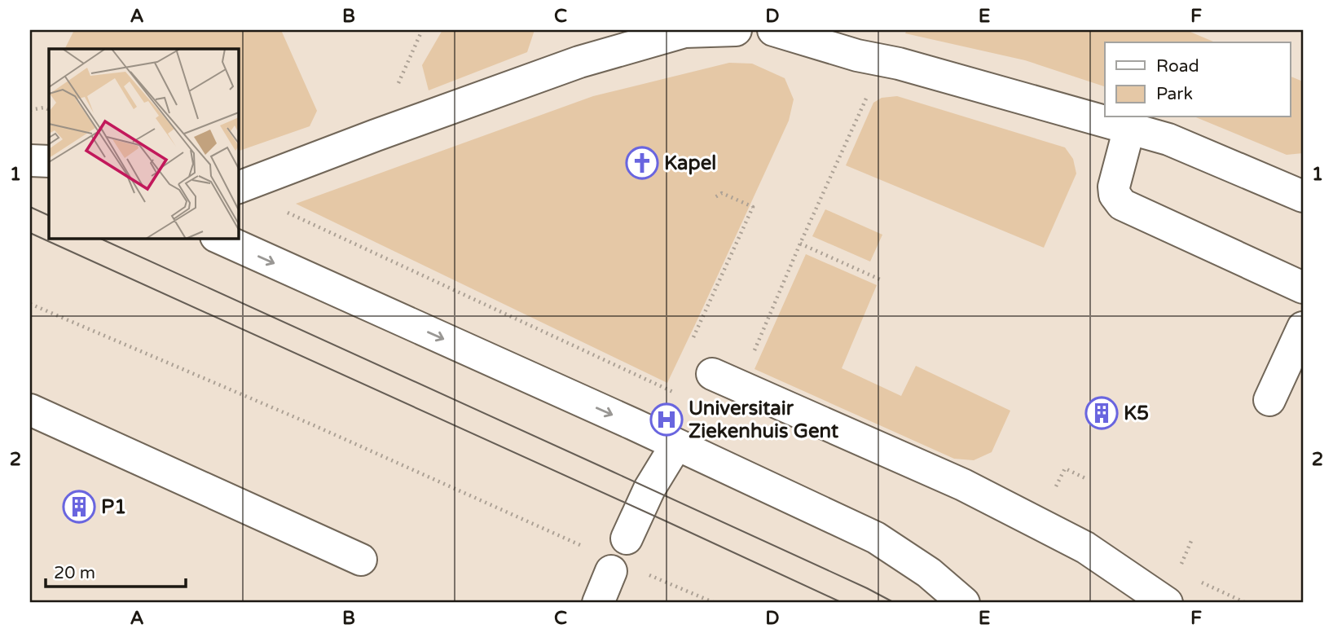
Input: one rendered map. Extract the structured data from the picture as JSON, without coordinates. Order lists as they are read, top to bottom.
{
  "places": {
    "church": ["Kapel"],
    "building": ["K5", "P1"],
    "hospital": ["Universitair Ziekenhuis Gent"]
  },
  "legend": ["Road", "Park"],
  "scale_bar": "20 m",
  "grid": {
    "columns": [
      "A",
      "B",
      "C",
      "D",
      "E",
      "F"
    ],
    "rows": ["1", "2"]
  }
}
